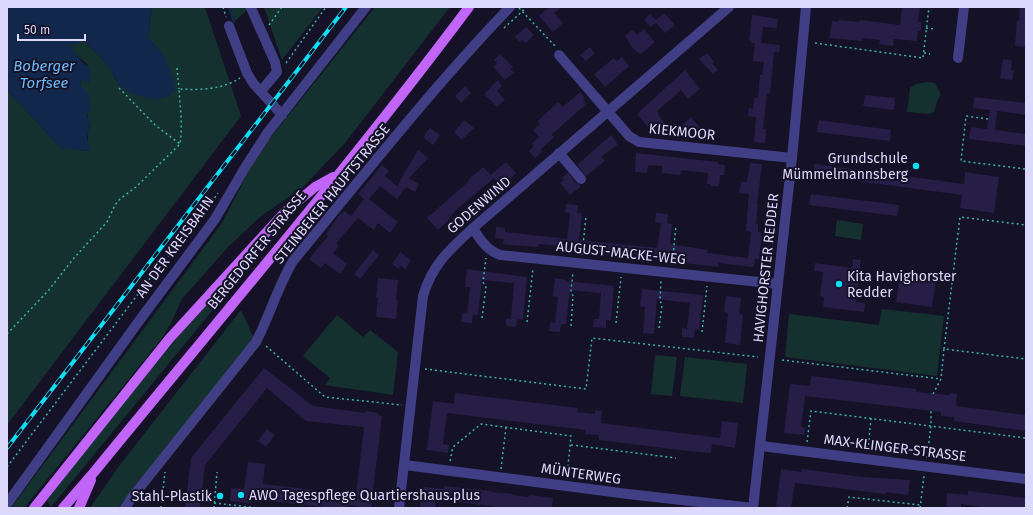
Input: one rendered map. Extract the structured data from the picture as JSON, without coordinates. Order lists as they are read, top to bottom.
{
  "streets": {
    "main road": ["BERGEDORFER STRASSE"],
    "street": [
      "KIEKMOOR",
      "STEINBEKER HAUPTSTRASSE",
      "GODENWIND",
      "AN DER KREISBAHN",
      "AUGUST-MACKE-WEG",
      "HAVIGHORSTER REDDER",
      "MAX-KLINGER-STRASSE",
      "MÜNTERWEG"
    ]
  },
  "crossings": [
    ["KIEKMOOR", "GODENWIND"],
    ["KIEKMOOR", "HAVIGHORSTER REDDER"],
    ["GODENWIND", "MÜNTERWEG"],
    ["AUGUST-MACKE-WEG", "HAVIGHORSTER REDDER"],
    ["HAVIGHORSTER REDDER", "MAX-KLINGER-STRASSE"],
    ["HAVIGHORSTER REDDER", "MÜNTERWEG"]
  ],
  "water": ["Boberger Torfsee"],
  "places": [
    "Grundschule Mümmelmannsberg",
    "Kita Havighorster Redder",
    "AWO Tagespflege Quartiershaus.plus",
    "Stahl-Plastik"
  ],
  "scale_bar": "50 m"
}
